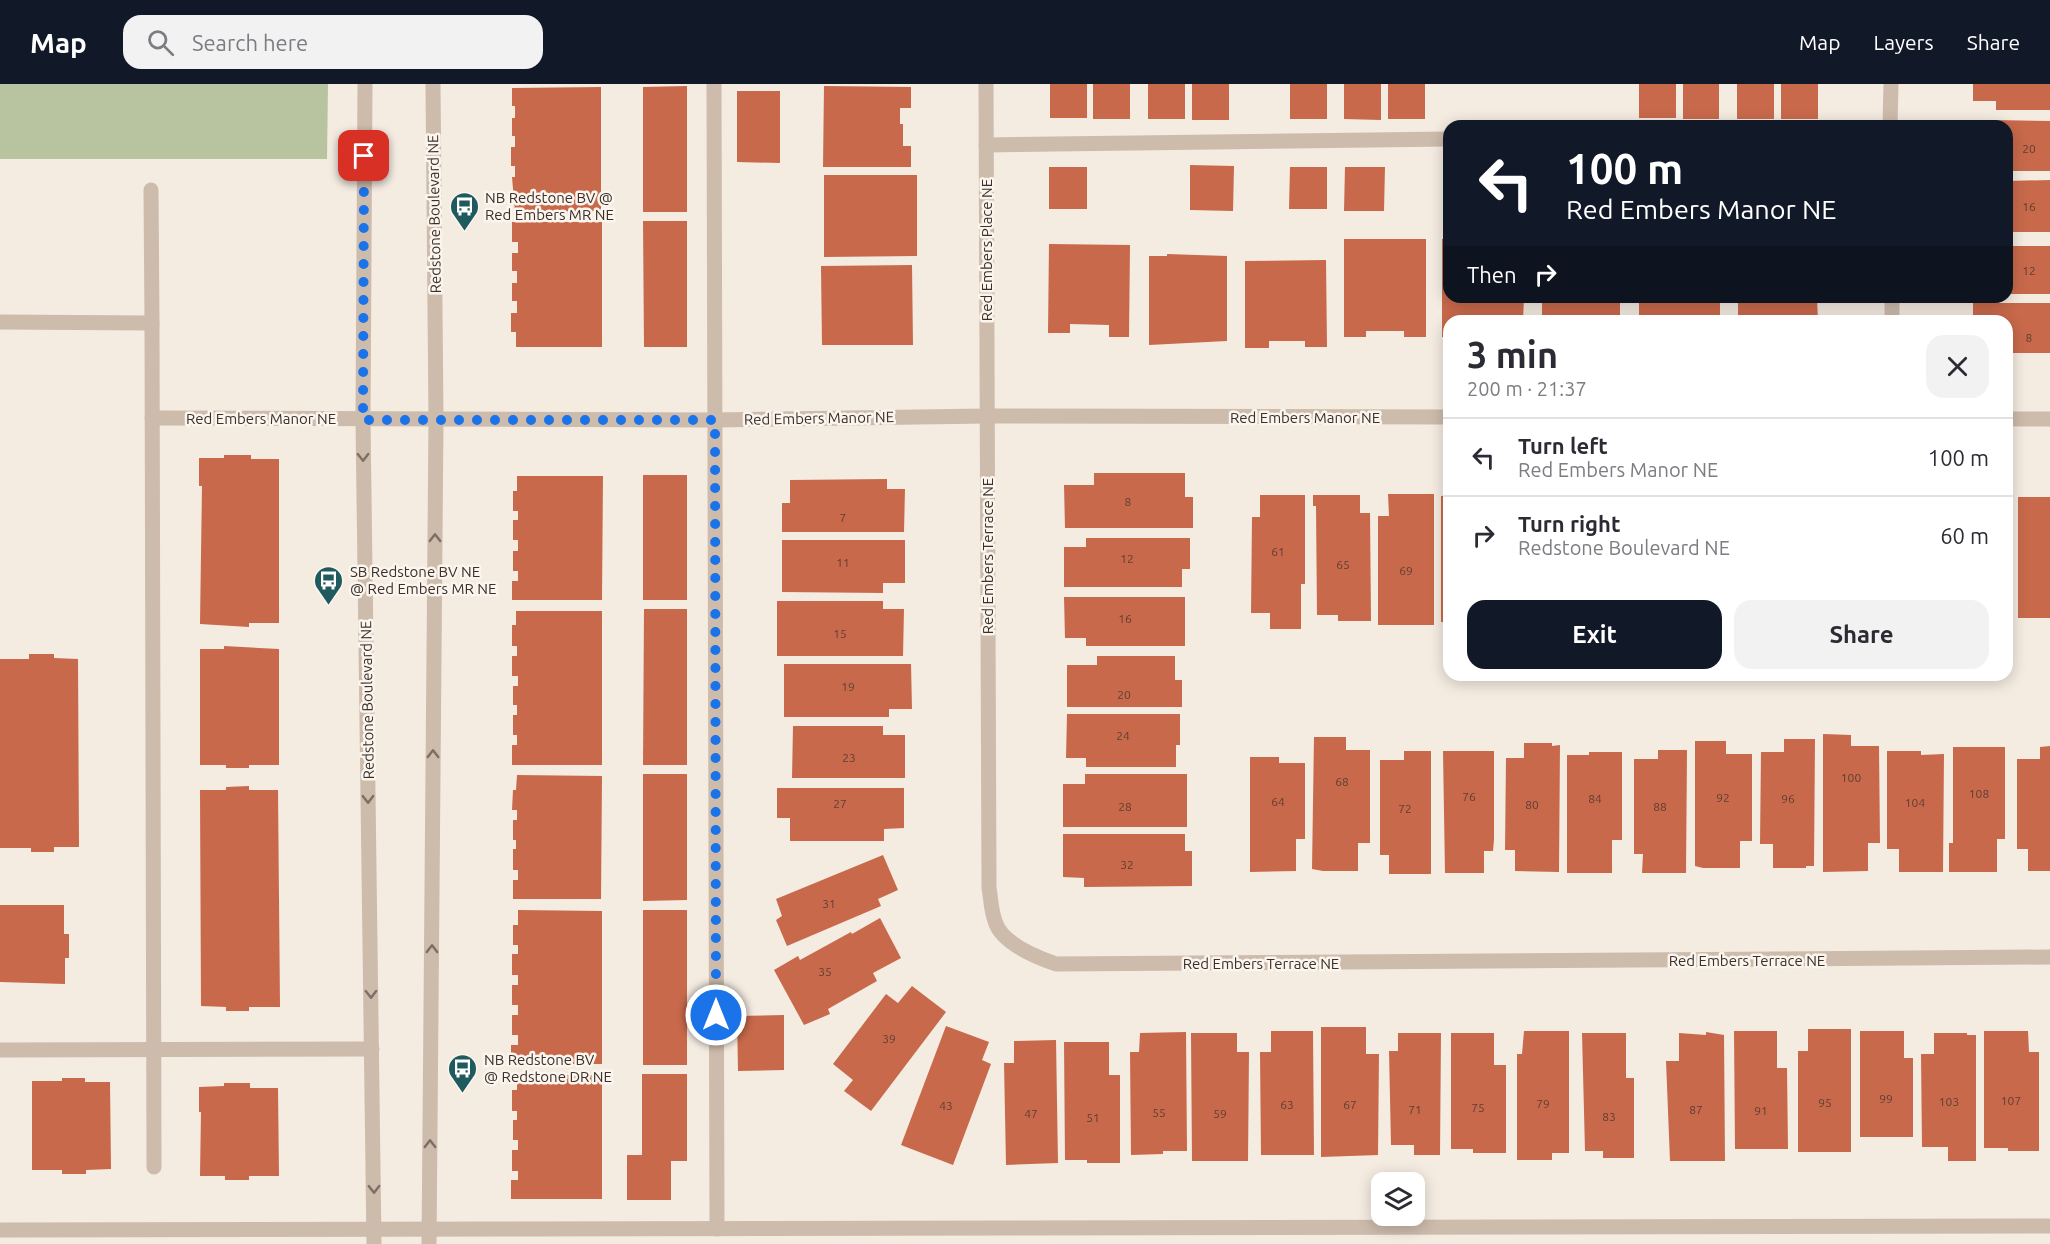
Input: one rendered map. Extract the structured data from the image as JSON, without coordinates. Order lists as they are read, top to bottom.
{
  "streets": {
    "street": [
      "Redstone Boulevard NE",
      "Red Embers Place NE",
      "Red Embers Manor NE",
      "Red Embers Terrace NE"
    ]
  },
  "crossings": [
    ["Redstone Boulevard NE", "Red Embers Manor NE"],
    ["Red Embers Place NE", "Red Embers Manor NE"],
    ["Red Embers Place NE", "Red Embers Terrace NE"],
    ["Red Embers Manor NE", "Red Embers Terrace NE"]
  ],
  "places": {
    "bus stop": ["NB Redstone BV @ Red Embers MR NE", "SB Redstone BV NE @ Red Embers MR NE", "NB Redstone BV @ Redstone DR NE"]
  },
  "house_numbers": [
    "20",
    "16",
    "12",
    "8",
    "8",
    "7",
    "61",
    "12",
    "11",
    "65",
    "69",
    "16",
    "15",
    "19",
    "20",
    "24",
    "23",
    "100",
    "68",
    "108",
    "76",
    "92",
    "84",
    "96",
    "64",
    "104",
    "27",
    "80",
    "28",
    "88",
    "72",
    "32",
    "31",
    "35",
    "39",
    "99",
    "107",
    "103",
    "95",
    "79",
    "63",
    "67",
    "43",
    "75",
    "71",
    "87",
    "91",
    "55",
    "47",
    "59",
    "83",
    "51"
  ],
  "page": {
    "header": "Map",
    "search": "Search here",
    "nav": ["Map", "Layers", "Share"],
    "turn": ["100 m", "Red Embers Manor NE"],
    "then": "Then",
    "heading": ["3 min", "200 m · 21:37"],
    "list": [
      {
        "name": "Turn left",
        "note": "Red Embers Manor NE",
        "value": "100 m"
      },
      {
        "name": "Turn right",
        "note": "Redstone Boulevard NE",
        "value": "60 m"
      }
    ],
    "buttons": ["Exit", "Share"]
  }
}
